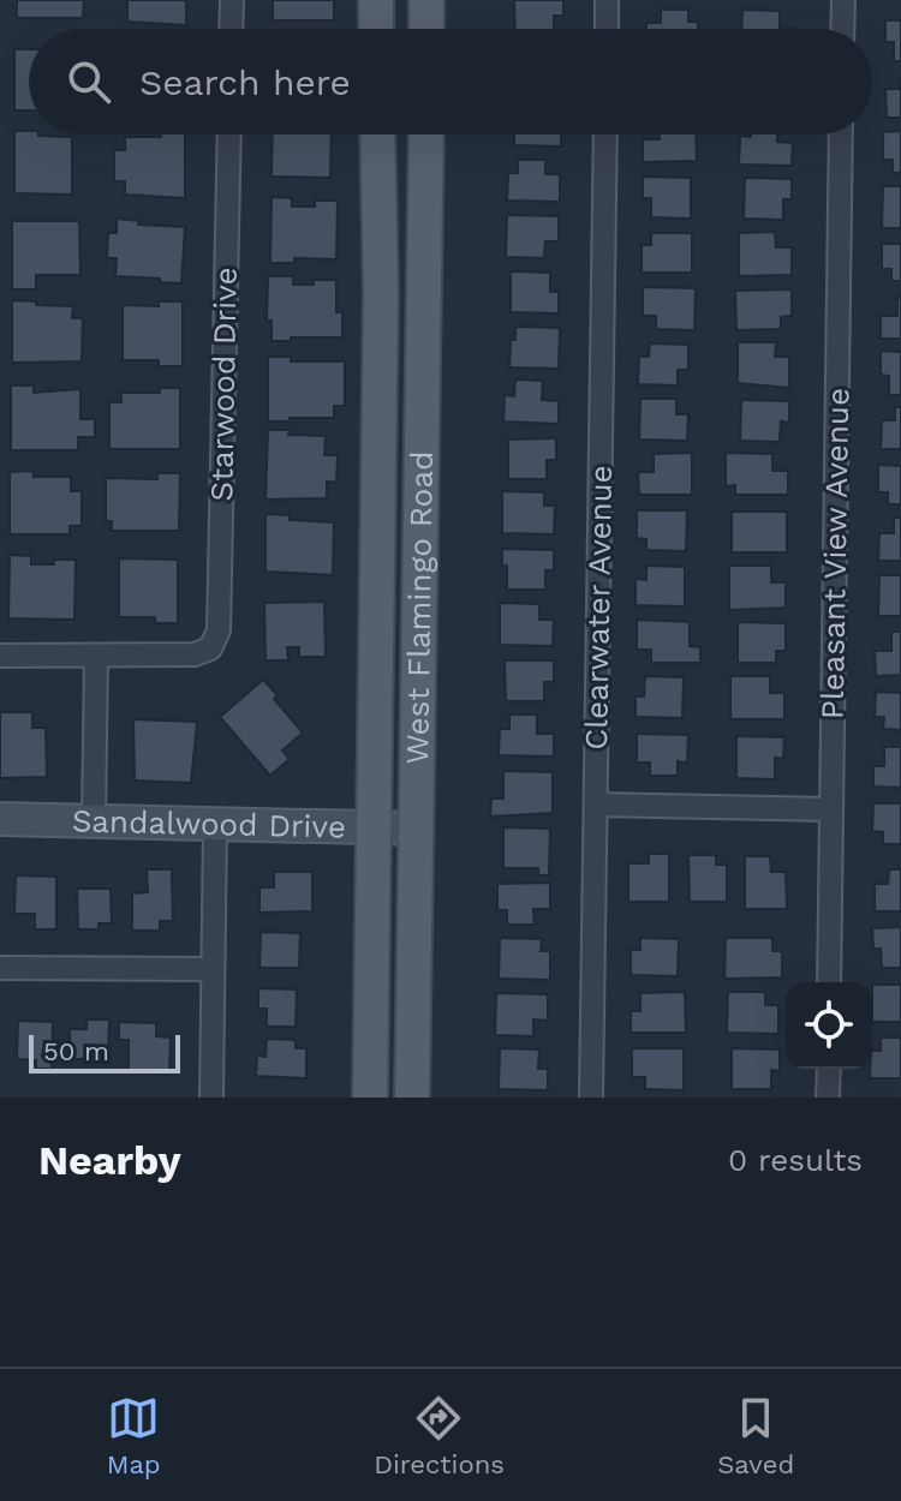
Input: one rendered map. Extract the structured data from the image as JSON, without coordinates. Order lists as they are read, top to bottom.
{
  "streets": {
    "main road": ["West Flamingo Road"],
    "street": [
      "Starwood Drive",
      "Pleasant View Avenue",
      "Clearwater Avenue",
      "Sandalwood Drive"
    ]
  },
  "crossings": [
    ["West Flamingo Road", "Sandalwood Drive"]
  ],
  "scale_bar": "50 m",
  "page": {
    "search": "Search here",
    "scale": "50 m",
    "heading": ["Nearby", "0 results"],
    "nav": ["Map", "Directions", "Saved"]
  }
}
